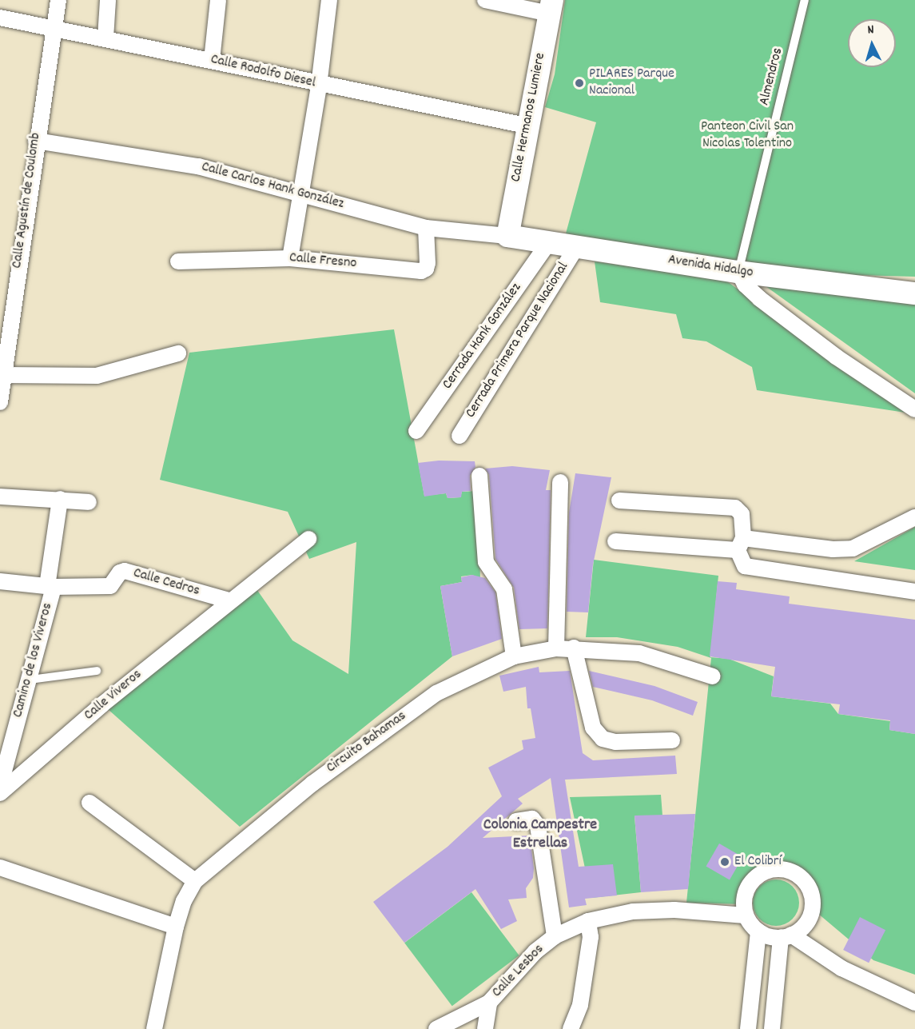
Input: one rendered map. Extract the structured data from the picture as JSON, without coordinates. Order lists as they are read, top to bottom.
{
  "streets": {
    "street": [
      "Calle Rodolfo Diesel",
      "Calle Hermanos Lumiere",
      "Calle Carlos Hank González",
      "Calle Agustín de Coulomb",
      "Calle Fresno",
      "Avenida Hidalgo",
      "Cerrada Hank González",
      "Cerrada Primera Parque Nacional",
      "Calle Cedros",
      "Camino de los Viveros",
      "Calle Viveros",
      "Circuito Bahamas",
      "Calle Lesbos"
    ],
    "lane": ["Almendros"]
  },
  "crossings": [
    ["Calle Rodolfo Diesel", "Calle Hermanos Lumiere"],
    ["Calle Rodolfo Diesel", "Calle Agustín de Coulomb"],
    ["Almendros", "Avenida Hidalgo"],
    ["Calle Hermanos Lumiere", "Calle Carlos Hank González"],
    ["Calle Hermanos Lumiere", "Avenida Hidalgo"],
    ["Calle Carlos Hank González", "Calle Agustín de Coulomb"],
    ["Calle Carlos Hank González", "Calle Fresno"],
    ["Calle Carlos Hank González", "Avenida Hidalgo"],
    ["Avenida Hidalgo", "Cerrada Hank González"],
    ["Avenida Hidalgo", "Cerrada Primera Parque Nacional"],
    ["Calle Cedros", "Camino de los Viveros"],
    ["Calle Cedros", "Calle Viveros"]
  ],
  "districts": ["Colonia Campestre Estrellas"],
  "parks": ["Panteon Civil San Nicolas Tolentino"],
  "places": ["PILARES Parque Nacional", "El Colibrí"],
  "north": "top"
}
